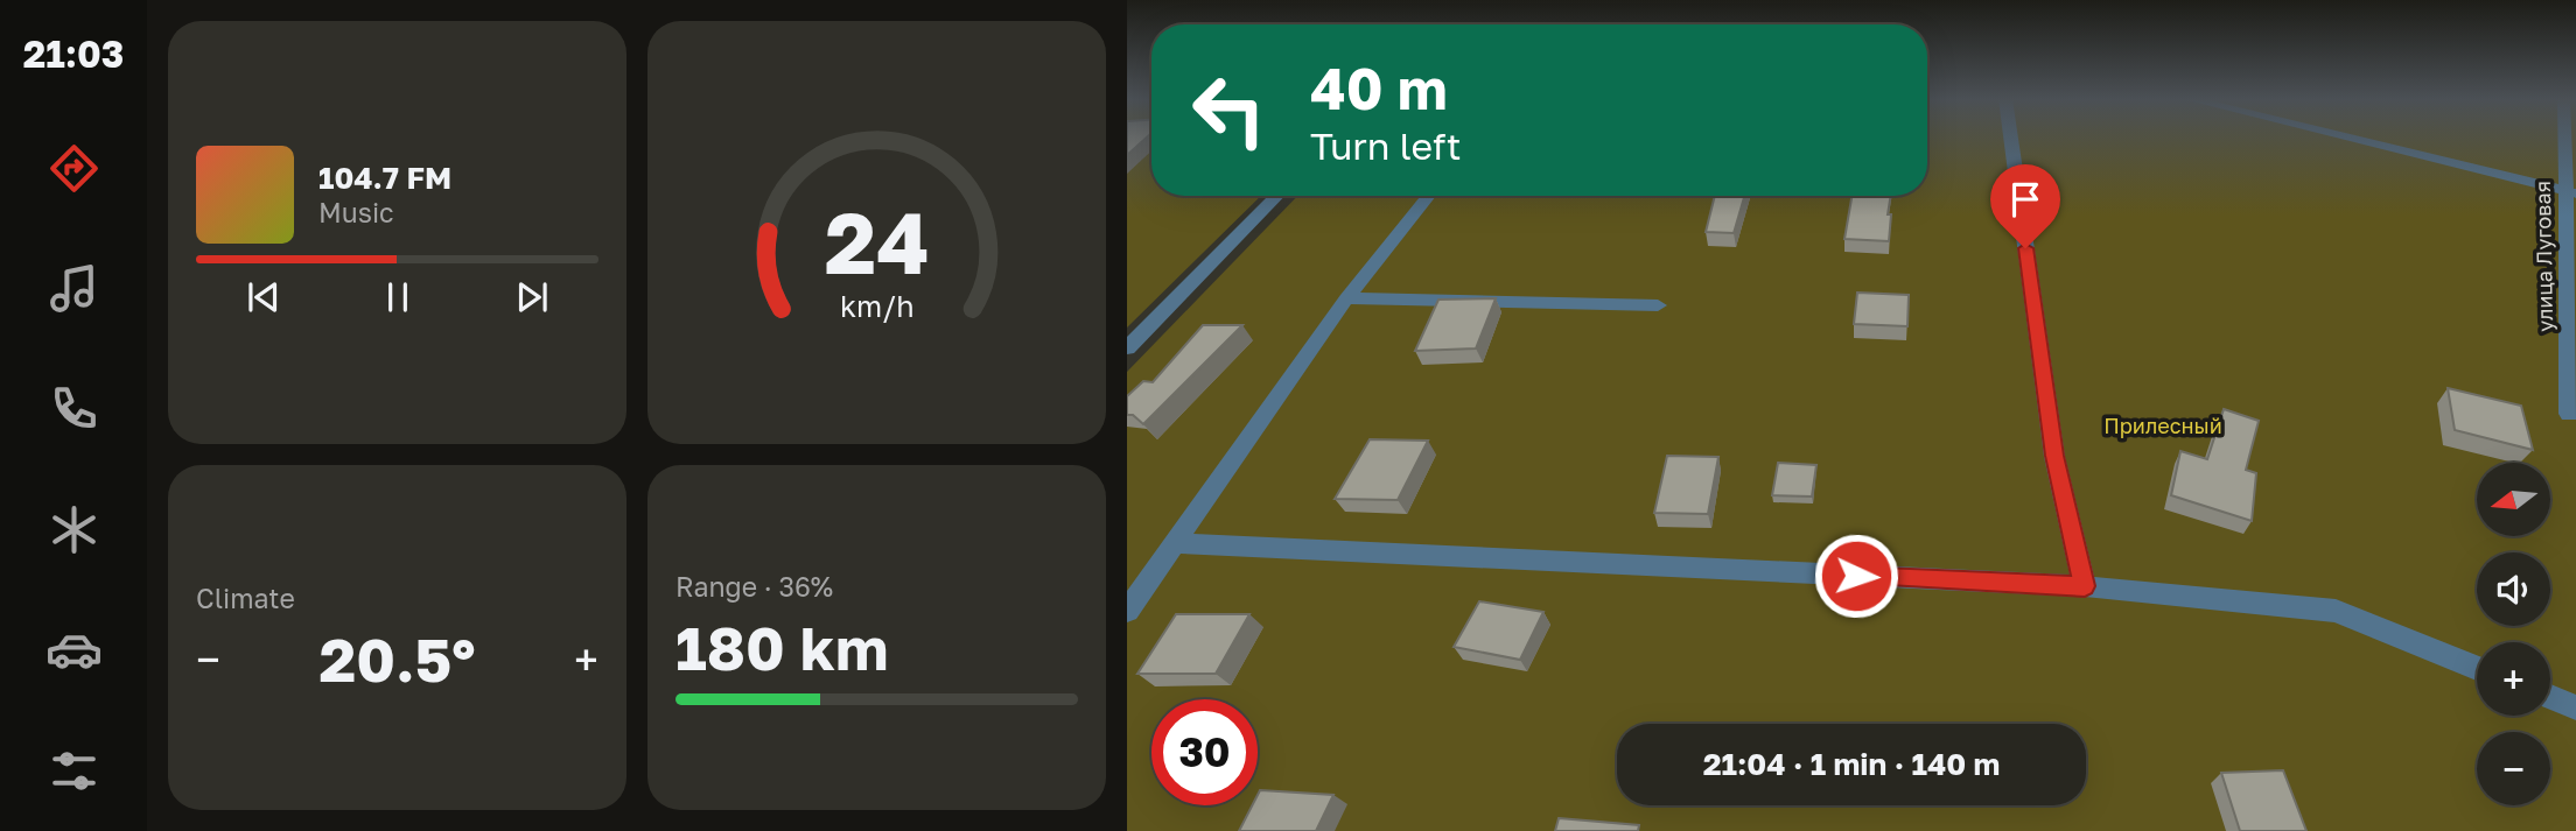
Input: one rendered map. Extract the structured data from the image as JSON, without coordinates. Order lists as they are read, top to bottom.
{
  "streets": {
    "street": ["улица Луговая"]
  },
  "parks": ["Прилесный"],
  "north": "left",
  "page": {
    "tabs": "21:03",
    "turn": ["40 m", "Turn left"],
    "song": ["104.7 FM", "Music"],
    "map_buttons": ["+", "−"],
    "tile": [
      "Climate",
      ["Range · 36%", "180 km"]
    ],
    "heat": ["−", "20.5°", "+"],
    "limit": "30",
    "trip": "21:04 · 1 min · 140 m",
    "gauge": ["24", "km/h"]
  }
}
